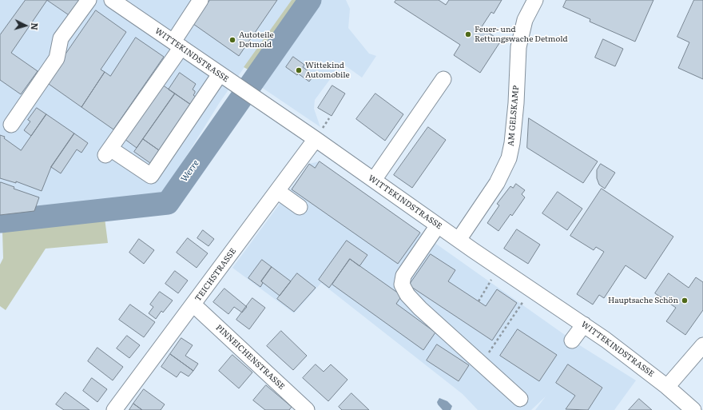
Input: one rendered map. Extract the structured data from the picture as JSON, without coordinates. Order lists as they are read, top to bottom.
{
  "streets": {
    "street": [
      "WITTEKINDSTRASSE",
      "AM GELSKAMP",
      "TEICHSTRASSE",
      "PINNEICHENSTRASSE"
    ]
  },
  "crossings": [
    ["WITTEKINDSTRASSE", "AM GELSKAMP"],
    ["WITTEKINDSTRASSE", "TEICHSTRASSE"],
    ["TEICHSTRASSE", "PINNEICHENSTRASSE"]
  ],
  "water": ["Werre"],
  "places": [
    "Feuer- und Rettungswache Detmold",
    "Autoteile Detmold",
    "Wittekind Automobile",
    "Hauptsache Schön"
  ],
  "north": "right"
}
